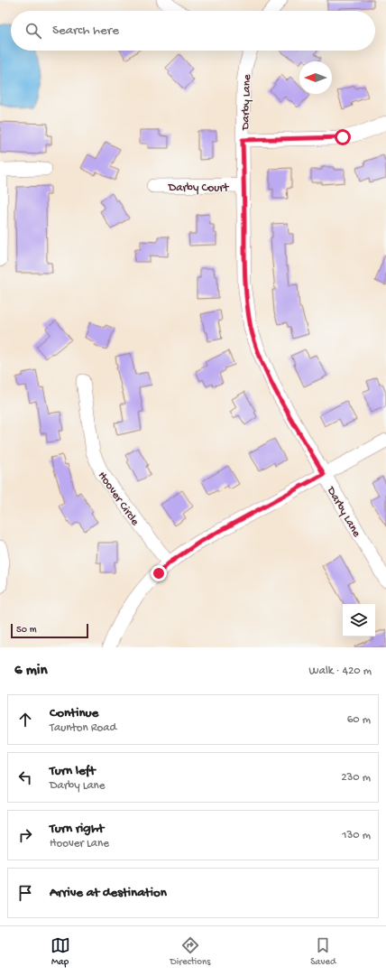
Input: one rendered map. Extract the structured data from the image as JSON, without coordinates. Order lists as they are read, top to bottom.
{
  "streets": {
    "street": ["Darby Lane", "Darby Court", "Hoover Circle"]
  },
  "crossings": [
    ["Darby Lane", "Darby Court"]
  ],
  "scale_bar": "50 m",
  "north": "left",
  "page": {
    "search": "Search here",
    "scale": "50 m",
    "heading": ["6 min", "Walk · 420 m"],
    "list": [
      ["Continue", "Taunton Road", "60 m"],
      ["Turn left", "Darby Lane", "230 m"],
      ["Turn right", "Hoover Lane", "130 m"],
      "Arrive at destination"
    ],
    "nav": ["Map", "Directions", "Saved"]
  }
}
